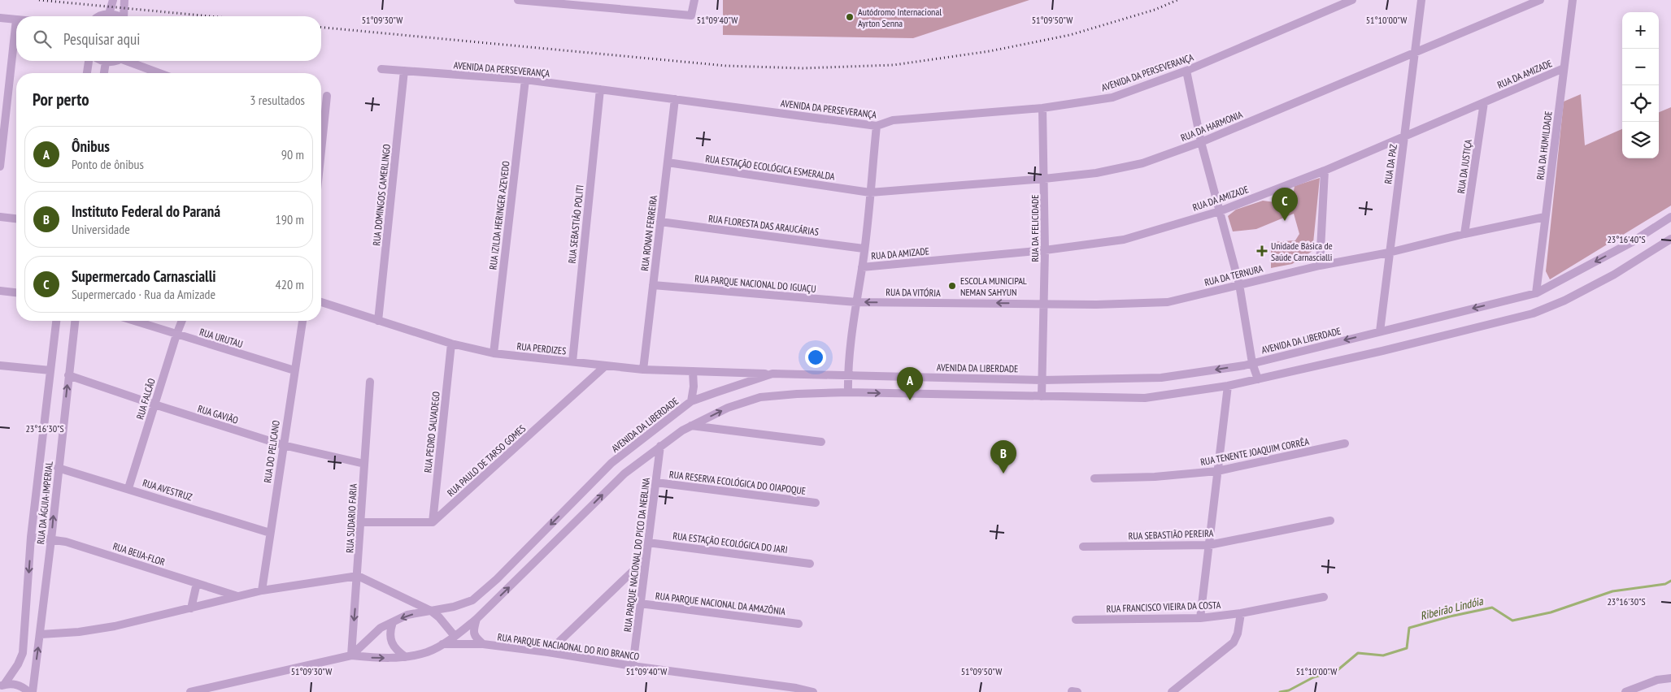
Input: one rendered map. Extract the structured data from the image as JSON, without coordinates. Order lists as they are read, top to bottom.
{
  "streets": {
    "street": [
      "AVENIDA DA PERSEVERANÇA",
      "RUA DA AMIZADE",
      "RUA DA HARMONIA",
      "RUA DA HUMILDADE",
      "RUA DA PAZ",
      "RUA DA JUSTIÇA",
      "RUA ESTAÇÃO ECOLÓGICA ESMERALDA",
      "RUA DOMINGOS CAMERLINGO",
      "RUA IZILDA HERINGER AZEVEDO",
      "RUA SEBASTIÃO POLITI",
      "RUA FLORESTA DAS ARAUCÁRIAS",
      "RUA DA FELICIDADE",
      "RUA RONAN FERREIRA",
      "RUA DA TERNURA",
      "RUA PARQUE NACIONAL DO IGUAÇU",
      "RUA DA VITÓRIA",
      "RUA URUTAU",
      "AVENIDA DA LIBERDADE",
      "RUA PERDIZES",
      "RUA FALCÃO",
      "RUA GAVIÃO",
      "RUA PEDRO SALVADEGO",
      "RUA DO PELICANO",
      "RUA TENENTE JOAQUIM CORRÊA",
      "RUA PAULO DE TARSO GOMES",
      "RUA RESERVA ECOLÓGICA DO OIAPOQUE",
      "RUA AVESTRUZ",
      "RUA DA ÁGUIA-IMPERIAL",
      "RUA SUDARIO FARIA",
      "RUA SEBASTIÃO PEREIRA",
      "RUA ESTAÇÃO ECOLÓGICA DO JARI",
      "RUA BEIJA-FLOR",
      "RUA PARQUE NACIONAL DO PICO DA NEBLINA",
      "RUA PARQUE NACIONAL DA AMAZÔNIA",
      "RUA FRANCISCO VIEIRA DA COSTA",
      "RUA PARQUE NACIAONAL DO RIO BRANCO"
    ]
  },
  "crossings": [
    ["AVENIDA DA PERSEVERANÇA", "RUA DOMINGOS CAMERLINGO"],
    ["AVENIDA DA PERSEVERANÇA", "RUA IZILDA HERINGER AZEVEDO"],
    ["AVENIDA DA PERSEVERANÇA", "RUA SEBASTIÃO POLITI"],
    ["AVENIDA DA PERSEVERANÇA", "RUA DA FELICIDADE"],
    ["AVENIDA DA PERSEVERANÇA", "RUA RONAN FERREIRA"],
    ["RUA DA AMIZADE", "RUA DA HUMILDADE"],
    ["RUA DA AMIZADE", "RUA DA PAZ"],
    ["RUA DA AMIZADE", "RUA DA JUSTIÇA"],
    ["RUA DA AMIZADE", "RUA DA FELICIDADE"],
    ["RUA DA HARMONIA", "RUA DA PAZ"],
    ["RUA DA HARMONIA", "RUA ESTAÇÃO ECOLÓGICA ESMERALDA"],
    ["RUA DA HARMONIA", "RUA DA FELICIDADE"],
    ["RUA DA HUMILDADE", "RUA DA TERNURA"],
    ["RUA DA HUMILDADE", "AVENIDA DA LIBERDADE"],
    ["RUA DA PAZ", "RUA DA TERNURA"],
    ["RUA DA PAZ", "AVENIDA DA LIBERDADE"],
    ["RUA DA JUSTIÇA", "RUA DA TERNURA"],
    ["RUA ESTAÇÃO ECOLÓGICA ESMERALDA", "RUA RONAN FERREIRA"],
    ["RUA DOMINGOS CAMERLINGO", "RUA PERDIZES"],
    ["RUA IZILDA HERINGER AZEVEDO", "RUA PERDIZES"],
    ["RUA SEBASTIÃO POLITI", "RUA PERDIZES"],
    ["RUA FLORESTA DAS ARAUCÁRIAS", "RUA RONAN FERREIRA"],
    ["RUA DA FELICIDADE", "RUA DA TERNURA"],
    ["RUA DA FELICIDADE", "RUA DA VITÓRIA"],
    ["RUA DA FELICIDADE", "AVENIDA DA LIBERDADE"],
    ["RUA RONAN FERREIRA", "RUA PARQUE NACIONAL DO IGUAÇU"],
    ["RUA RONAN FERREIRA", "RUA PERDIZES"],
    ["RUA DA TERNURA", "RUA DA VITÓRIA"],
    ["RUA PARQUE NACIONAL DO IGUAÇU", "RUA DA VITÓRIA"],
    ["RUA URUTAU", "RUA FALCÃO"],
    ["RUA URUTAU", "RUA DO PELICANO"],
    ["AVENIDA DA LIBERDADE", "RUA PERDIZES"],
    ["AVENIDA DA LIBERDADE", "RUA SUDARIO FARIA"],
    ["AVENIDA DA LIBERDADE", "RUA PARQUE NACIAONAL DO RIO BRANCO"],
    ["RUA PERDIZES", "RUA PEDRO SALVADEGO"],
    ["RUA PERDIZES", "RUA PAULO DE TARSO GOMES"],
    ["RUA FALCÃO", "RUA GAVIÃO"],
    ["RUA FALCÃO", "RUA AVESTRUZ"],
    ["RUA GAVIÃO", "RUA DO PELICANO"],
    ["RUA GAVIÃO", "RUA DA ÁGUIA-IMPERIAL"],
    ["RUA GAVIÃO", "RUA SUDARIO FARIA"],
    ["RUA PEDRO SALVADEGO", "RUA PAULO DE TARSO GOMES"],
    ["RUA DO PELICANO", "RUA AVESTRUZ"],
    ["RUA RESERVA ECOLÓGICA DO OIAPOQUE", "RUA PARQUE NACIONAL DO PICO DA NEBLINA"],
    ["RUA AVESTRUZ", "RUA DA ÁGUIA-IMPERIAL"],
    ["RUA DA ÁGUIA-IMPERIAL", "RUA BEIJA-FLOR"],
    ["RUA ESTAÇÃO ECOLÓGICA DO JARI", "RUA PARQUE NACIONAL DO PICO DA NEBLINA"],
    ["RUA PARQUE NACIONAL DO PICO DA NEBLINA", "RUA PARQUE NACIONAL DA AMAZÔNIA"],
    ["RUA PARQUE NACIONAL DO PICO DA NEBLINA", "RUA PARQUE NACIAONAL DO RIO BRANCO"]
  ],
  "one_way": ["RUA DA VITÓRIA"],
  "water": ["Ribeirão Lindóia"],
  "places": {
    "other": ["Autódromo Internacional Ayrton Senna", "ESCOLA MUNICIPAL NEMAN SAHYUN"],
    "health": ["Unidade Básica de Saúde Carnascialli"]
  },
  "page": {
    "map_buttons": ["+", "−"],
    "search": "Pesquisar aqui",
    "heading": ["Por perto", "3 resultados"],
    "list": [
      {
        "mark": "A",
        "name": "Ônibus",
        "note": "Ponto de ônibus",
        "value": "90 m"
      },
      {
        "mark": "B",
        "name": "Instituto Federal do Paraná",
        "note": "Universidade",
        "value": "190 m"
      },
      {
        "mark": "C",
        "name": "Supermercado Carnascialli",
        "note": "Supermercado · Rua da Amizade",
        "value": "420 m"
      }
    ],
    "pins": ["C", "A", "B"]
  },
  "coordinates": [
    "51°09'30\"W",
    "51°09'40\"W",
    "51°09'50\"W",
    "51°10'00\"W",
    "23°16'40\"S",
    "23°16'30\"S"
  ]
}
